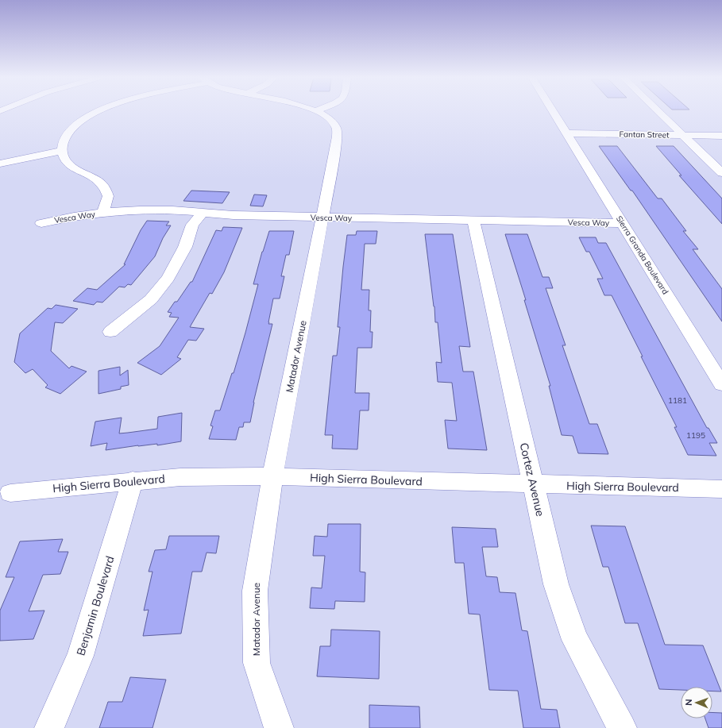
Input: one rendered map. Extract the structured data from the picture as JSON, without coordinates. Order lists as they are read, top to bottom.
{
  "streets": {
    "street": [
      "Fantan Street",
      "Vesca Way",
      "Sierra Granda Boulevard",
      "Matador Avenue",
      "High Sierra Boulevard",
      "Cortez Avenue",
      "Benjamin Boulevard"
    ]
  },
  "crossings": [
    ["Fantan Street", "Sierra Granda Boulevard"],
    ["Vesca Way", "Sierra Granda Boulevard"],
    ["Vesca Way", "Matador Avenue"],
    ["Vesca Way", "Cortez Avenue"],
    ["Matador Avenue", "High Sierra Boulevard"],
    ["High Sierra Boulevard", "Cortez Avenue"],
    ["High Sierra Boulevard", "Benjamin Boulevard"]
  ],
  "house_numbers": ["1181", "1195"],
  "north": "left"
}
